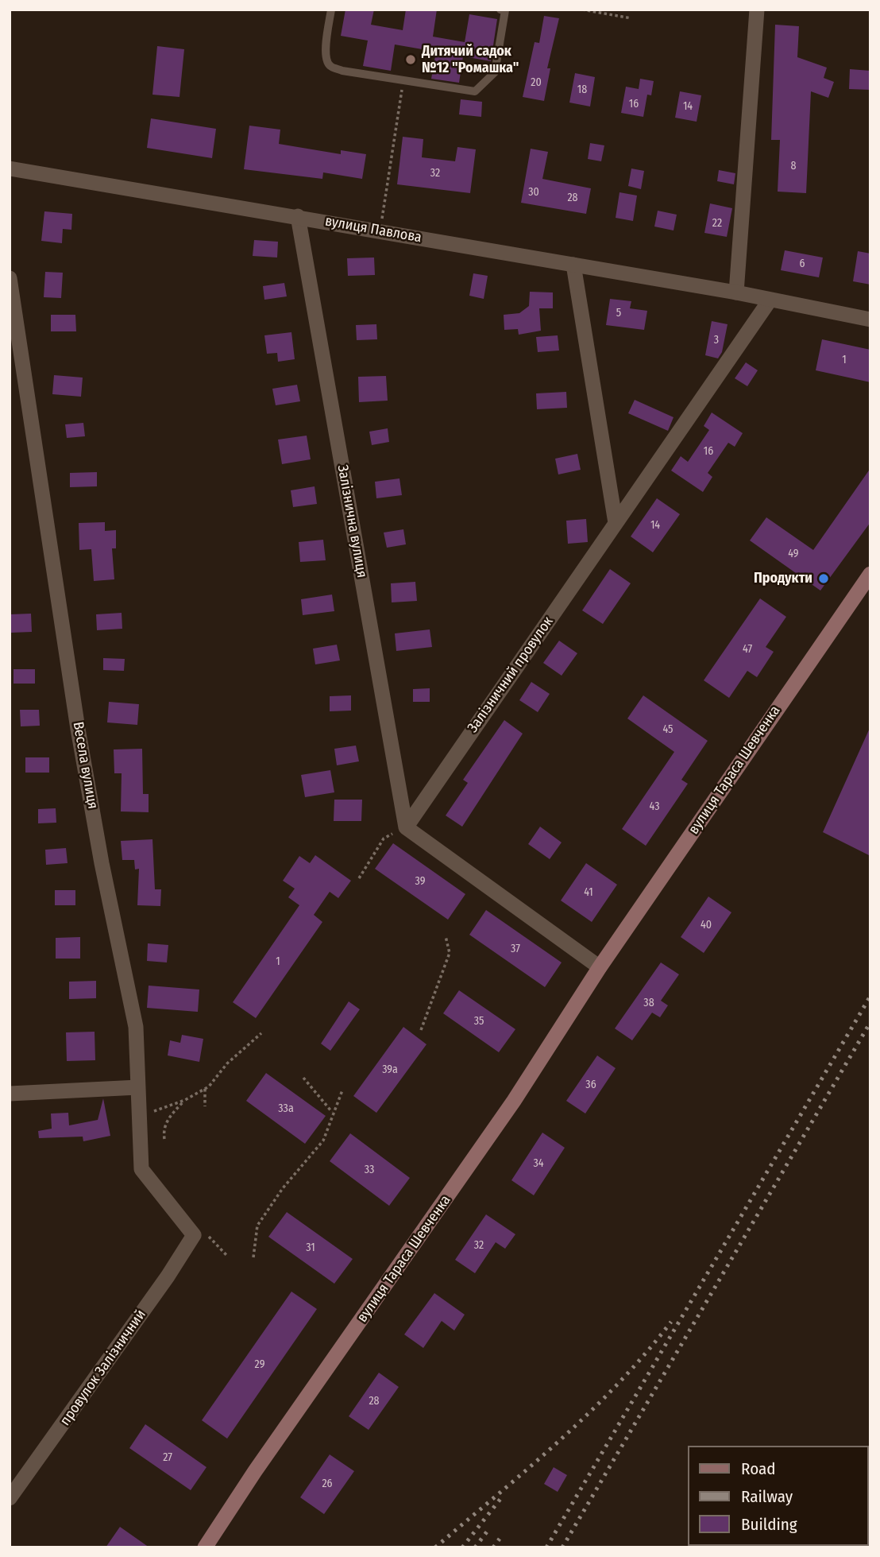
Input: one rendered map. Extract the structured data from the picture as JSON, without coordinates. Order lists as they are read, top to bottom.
{
  "streets": {
    "main road": ["вулиця Тараса Шевченка"],
    "street": [
      "вулиця Павлова",
      "Залізнична вулиця",
      "Залізничний провулок",
      "Весела вулиця",
      "провулок Залізничний"
    ]
  },
  "crossings": [
    ["вулиця Павлова", "Залізнична вулиця"],
    ["вулиця Павлова", "Залізничний провулок"],
    ["Залізнична вулиця", "Залізничний провулок"],
    ["Весела вулиця", "провулок Залізничний"]
  ],
  "places": ["Дитячий садок №12 \"Ромашка\"", "Продукти"],
  "house_numbers": [
    "20",
    "18",
    "16",
    "14",
    "8",
    "32",
    "30",
    "28",
    "22",
    "6",
    "5",
    "3",
    "1",
    "16",
    "14",
    "49",
    "47",
    "45",
    "43",
    "39",
    "41",
    "40",
    "37",
    "1",
    "38",
    "35",
    "39а",
    "36",
    "33а",
    "34",
    "33",
    "32",
    "31",
    "29",
    "28",
    "27",
    "26"
  ],
  "legend": ["Road", "Railway", "Building"]
}
